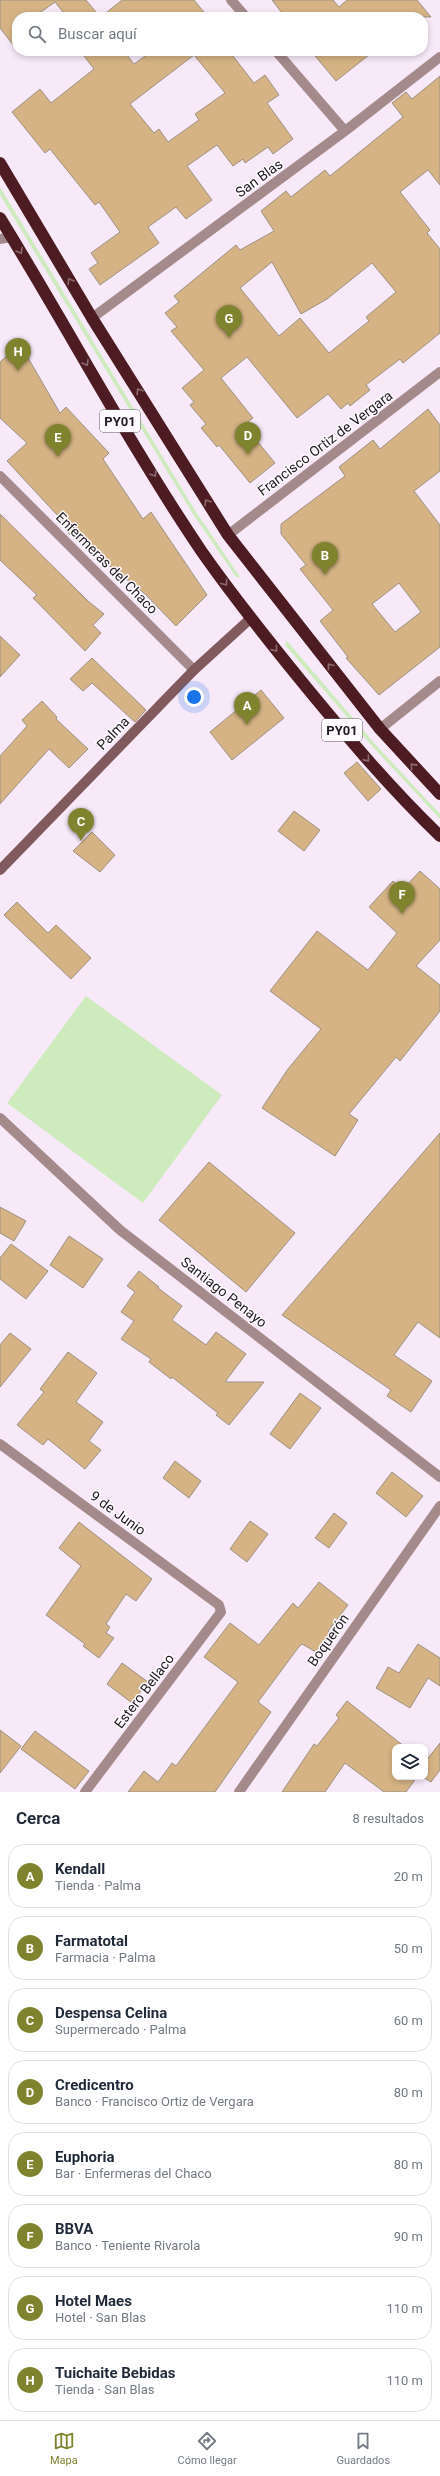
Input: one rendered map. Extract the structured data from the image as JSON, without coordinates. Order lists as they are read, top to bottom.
{
  "streets": {
    "highway": ["PY01"],
    "street": [
      "San Blas",
      "Francisco Ortiz de Vergara",
      "Enfermeras del Chaco",
      "Palma",
      "Santiago Penayo",
      "9 de Junio",
      "Boquerón",
      "Estero Bellaco"
    ]
  },
  "crossings": [
    ["San Blas", "PY01"],
    ["PY01", "Francisco Ortiz de Vergara"],
    ["PY01", "Palma"],
    ["Enfermeras del Chaco", "Palma"],
    ["9 de Junio", "Estero Bellaco"]
  ],
  "page": {
    "search": "Buscar aquí",
    "pins": [
      "G",
      "H",
      "D",
      "E",
      "B",
      "A",
      "C",
      "F"
    ],
    "heading": ["Cerca", "8 resultados"],
    "list": [
      {
        "mark": "A",
        "name": "Kendall",
        "note": "Tienda · Palma",
        "value": "20 m"
      },
      {
        "mark": "B",
        "name": "Farmatotal",
        "note": "Farmacia · Palma",
        "value": "50 m"
      },
      {
        "mark": "C",
        "name": "Despensa Celina",
        "note": "Supermercado · Palma",
        "value": "60 m"
      },
      {
        "mark": "D",
        "name": "Credicentro",
        "note": "Banco · Francisco Ortiz de Vergara",
        "value": "80 m"
      },
      {
        "mark": "E",
        "name": "Euphoria",
        "note": "Bar · Enfermeras del Chaco",
        "value": "80 m"
      },
      {
        "mark": "F",
        "name": "BBVA",
        "note": "Banco · Teniente Rivarola",
        "value": "90 m"
      },
      {
        "mark": "G",
        "name": "Hotel Maes",
        "note": "Hotel · San Blas",
        "value": "110 m"
      },
      {
        "mark": "H",
        "name": "Tuichaite Bebidas",
        "note": "Tienda · San Blas",
        "value": "110 m"
      }
    ],
    "nav": ["Mapa", "Cómo llegar", "Guardados"]
  }
}
